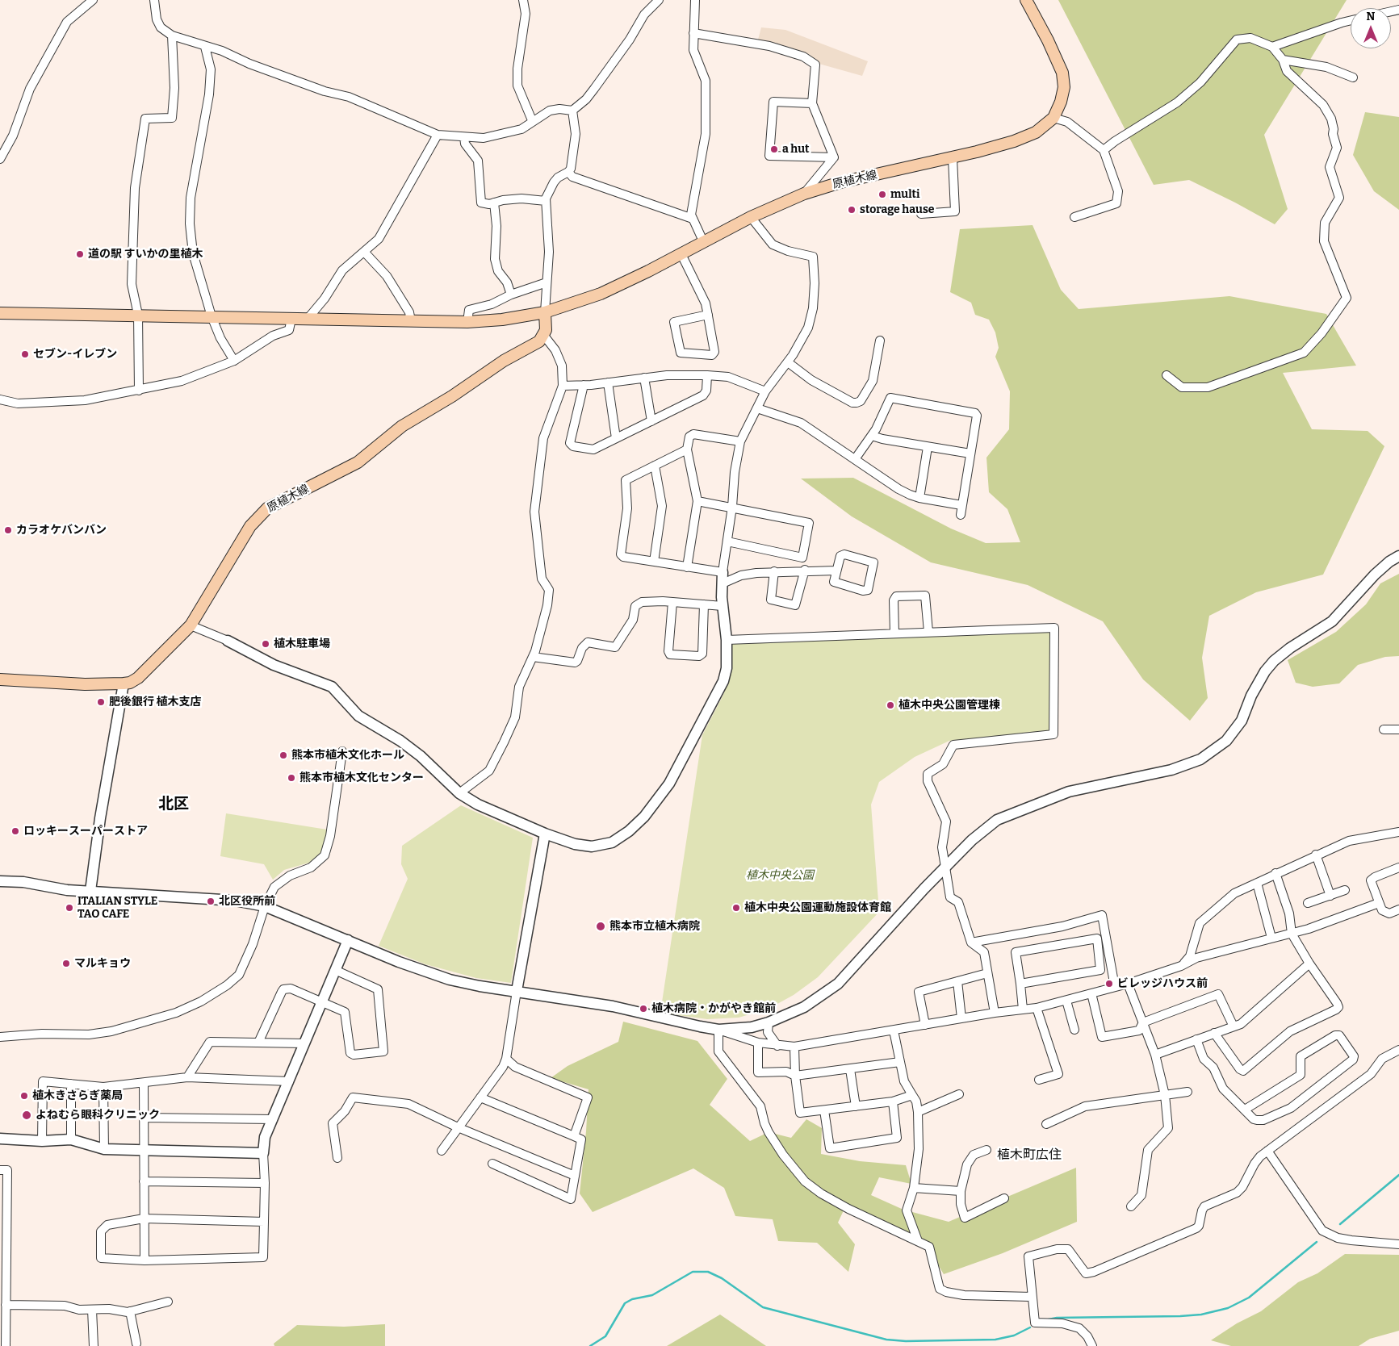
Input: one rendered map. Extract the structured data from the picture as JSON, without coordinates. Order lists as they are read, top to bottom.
{
  "streets": {
    "main road": ["原植木線"]
  },
  "districts": ["北区", "植木町広住"],
  "parks": ["植木中央公園"],
  "places": [
    "a hut",
    "multi",
    "storage hause",
    "道の駅 すいかの里植木",
    "セブン-イレブン",
    "カラオケバンバン",
    "植木駐車場",
    "肥後銀行 植木支店",
    "植木中央公園管理棟",
    "熊本市植木文化ホール",
    "熊本市植木文化センター",
    "ロッキースーパーストア",
    "北区役所前",
    "ITALIAN STYLE TAO CAFE",
    "植木中央公園運動施設体育館",
    "熊本市立植木病院",
    "マルキョウ",
    "ビレッジハウス前",
    "植木病院・かがやき館前",
    "植木きさらぎ薬局",
    "よねむら眼科クリニック"
  ],
  "north": "top"
}
